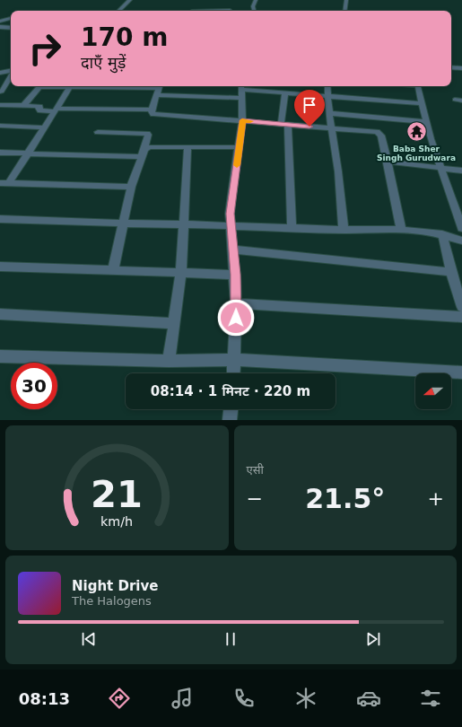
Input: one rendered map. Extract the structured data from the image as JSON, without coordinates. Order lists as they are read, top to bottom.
{
  "places": {
    "temple": ["Baba Sher Singh Gurudwara"]
  },
  "north": "left",
  "page": {
    "turn": ["170 m", "दाएँ मुड़ें"],
    "limit": "30",
    "trip": "08:14 · 1 मिनट · 220 m",
    "tile": "एसी",
    "heat": ["−", "21.5°", "+"],
    "song": ["Night Drive", "The Halogens"],
    "tabs": "08:13",
    "gauge": ["21", "km/h"]
  }
}
